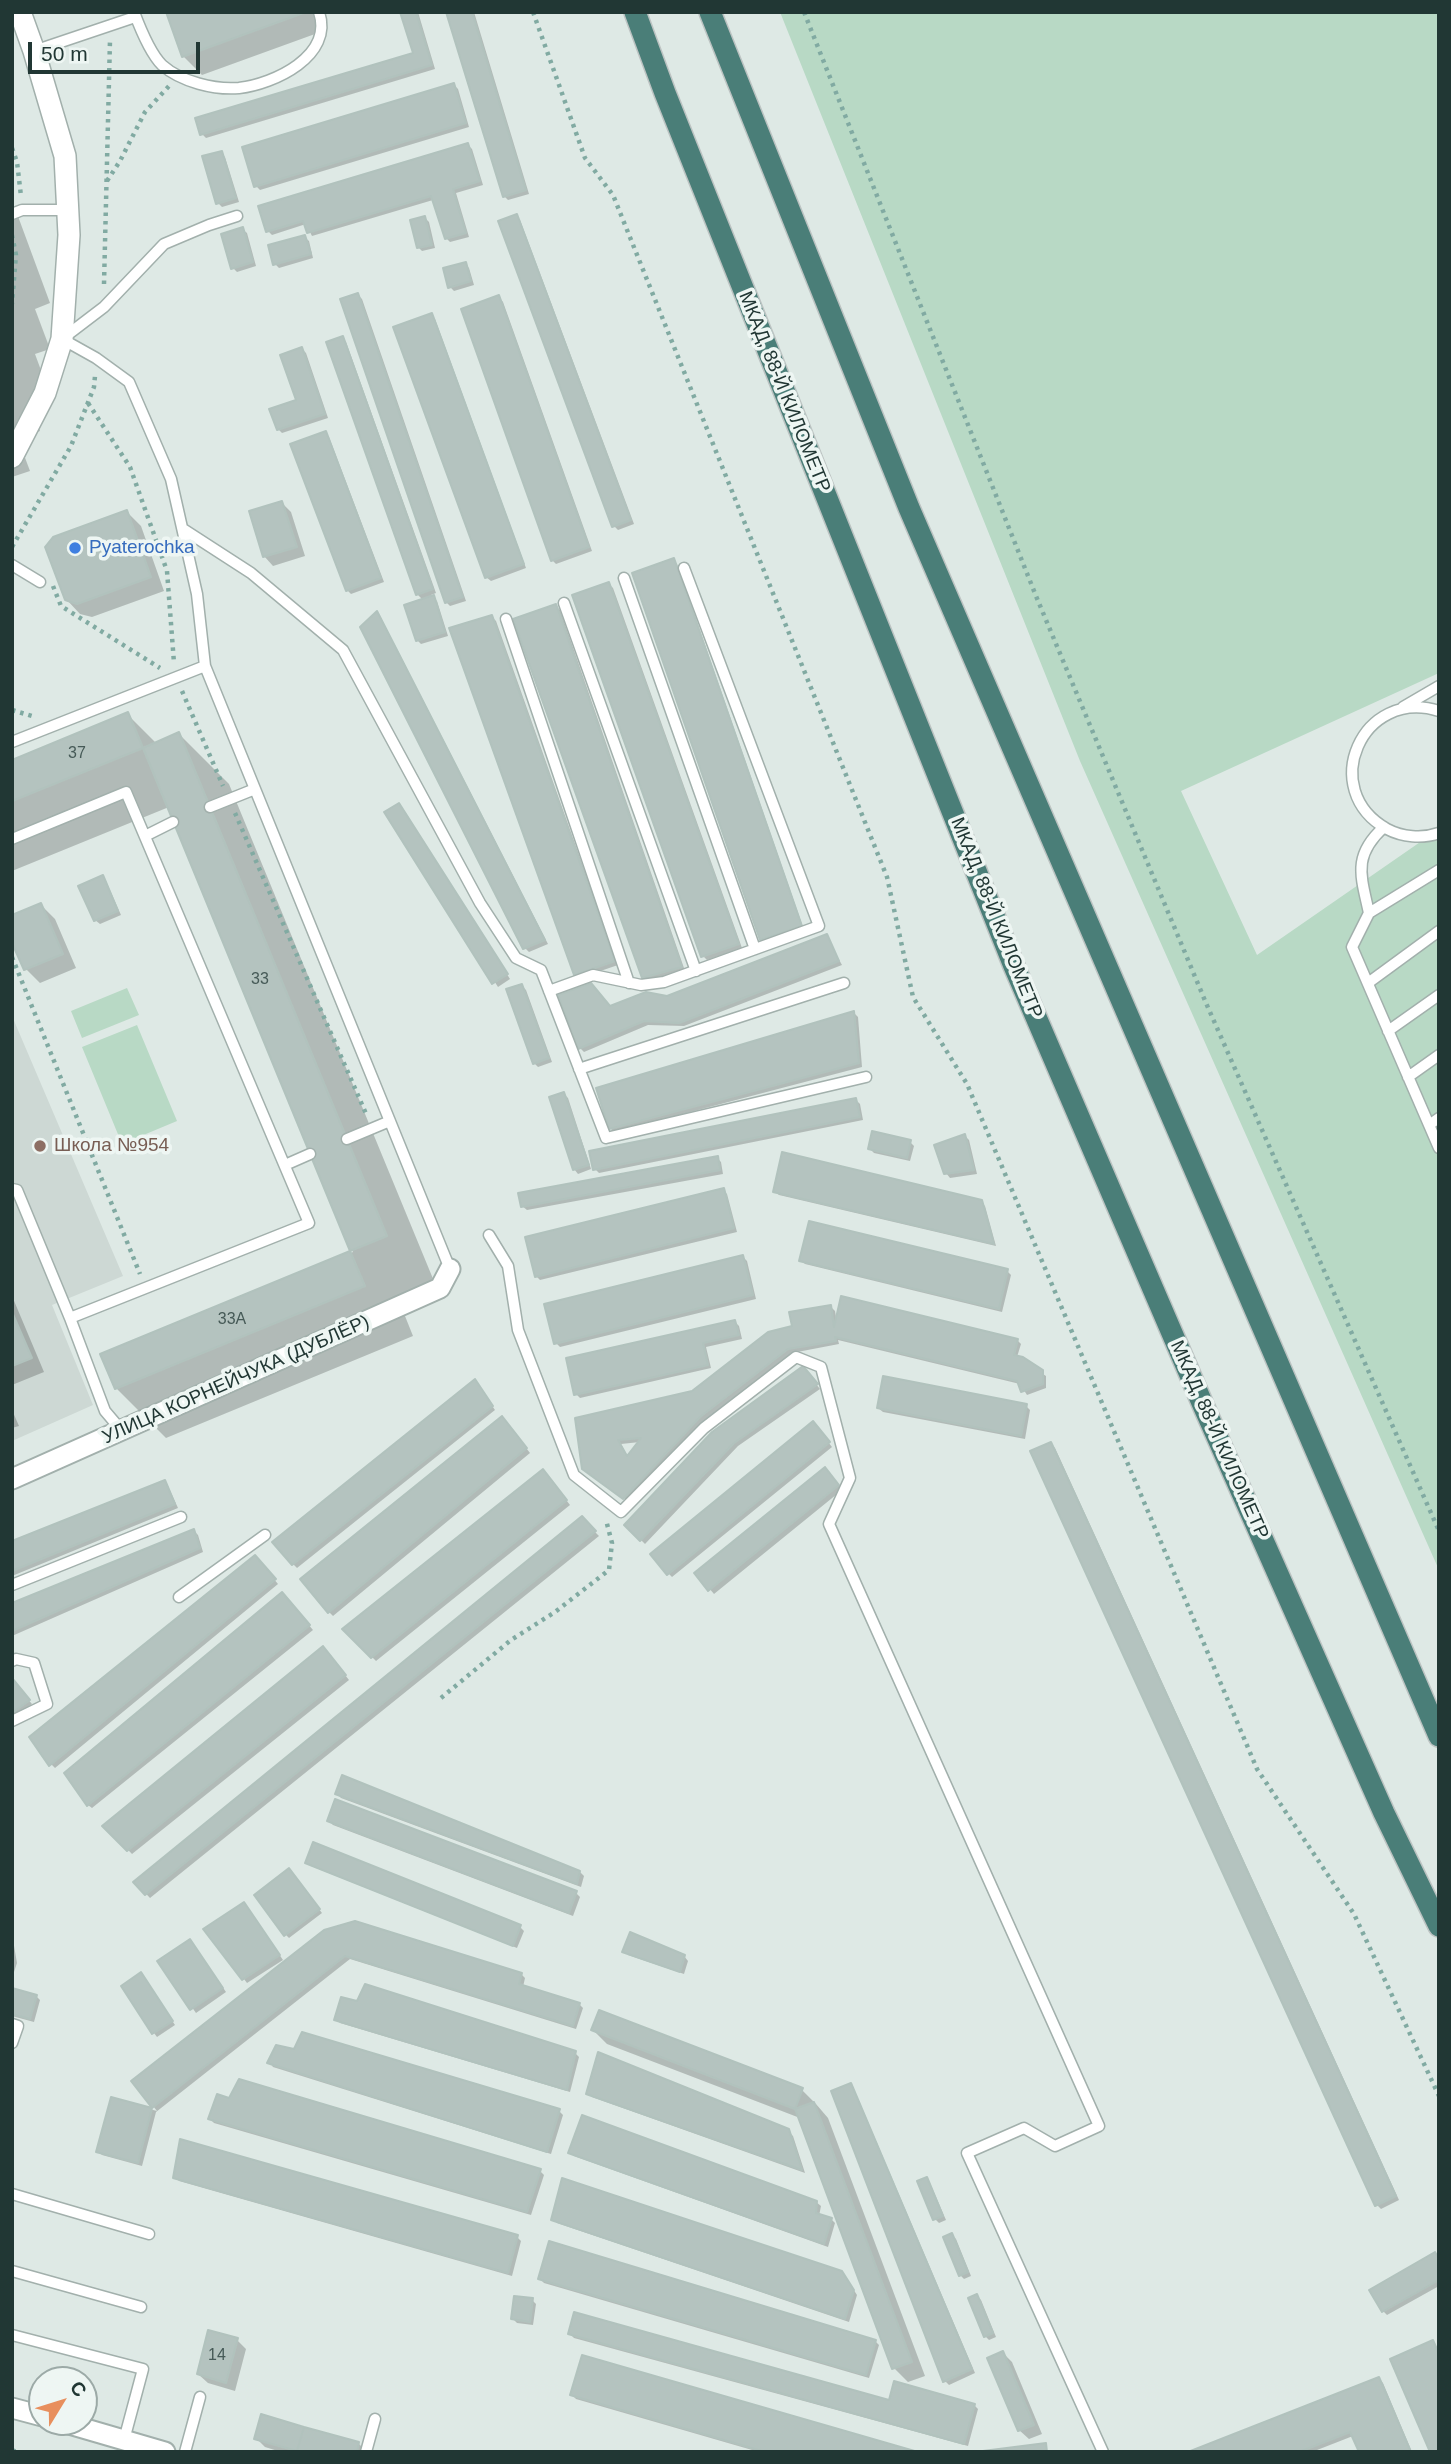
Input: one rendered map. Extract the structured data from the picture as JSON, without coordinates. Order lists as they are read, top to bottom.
{
  "streets": {
    "highway": ["МКАД, 88-Й КИЛОМЕТР"],
    "street": ["УЛИЦА КОРНЕЙЧУКА (ДУБЛЁР)"]
  },
  "places": ["Pyaterochka", "Школа №954"],
  "house_numbers": [
    "37",
    "33",
    "33А",
    "14"
  ],
  "scale_bar": "50 m",
  "north": "top right"
}
